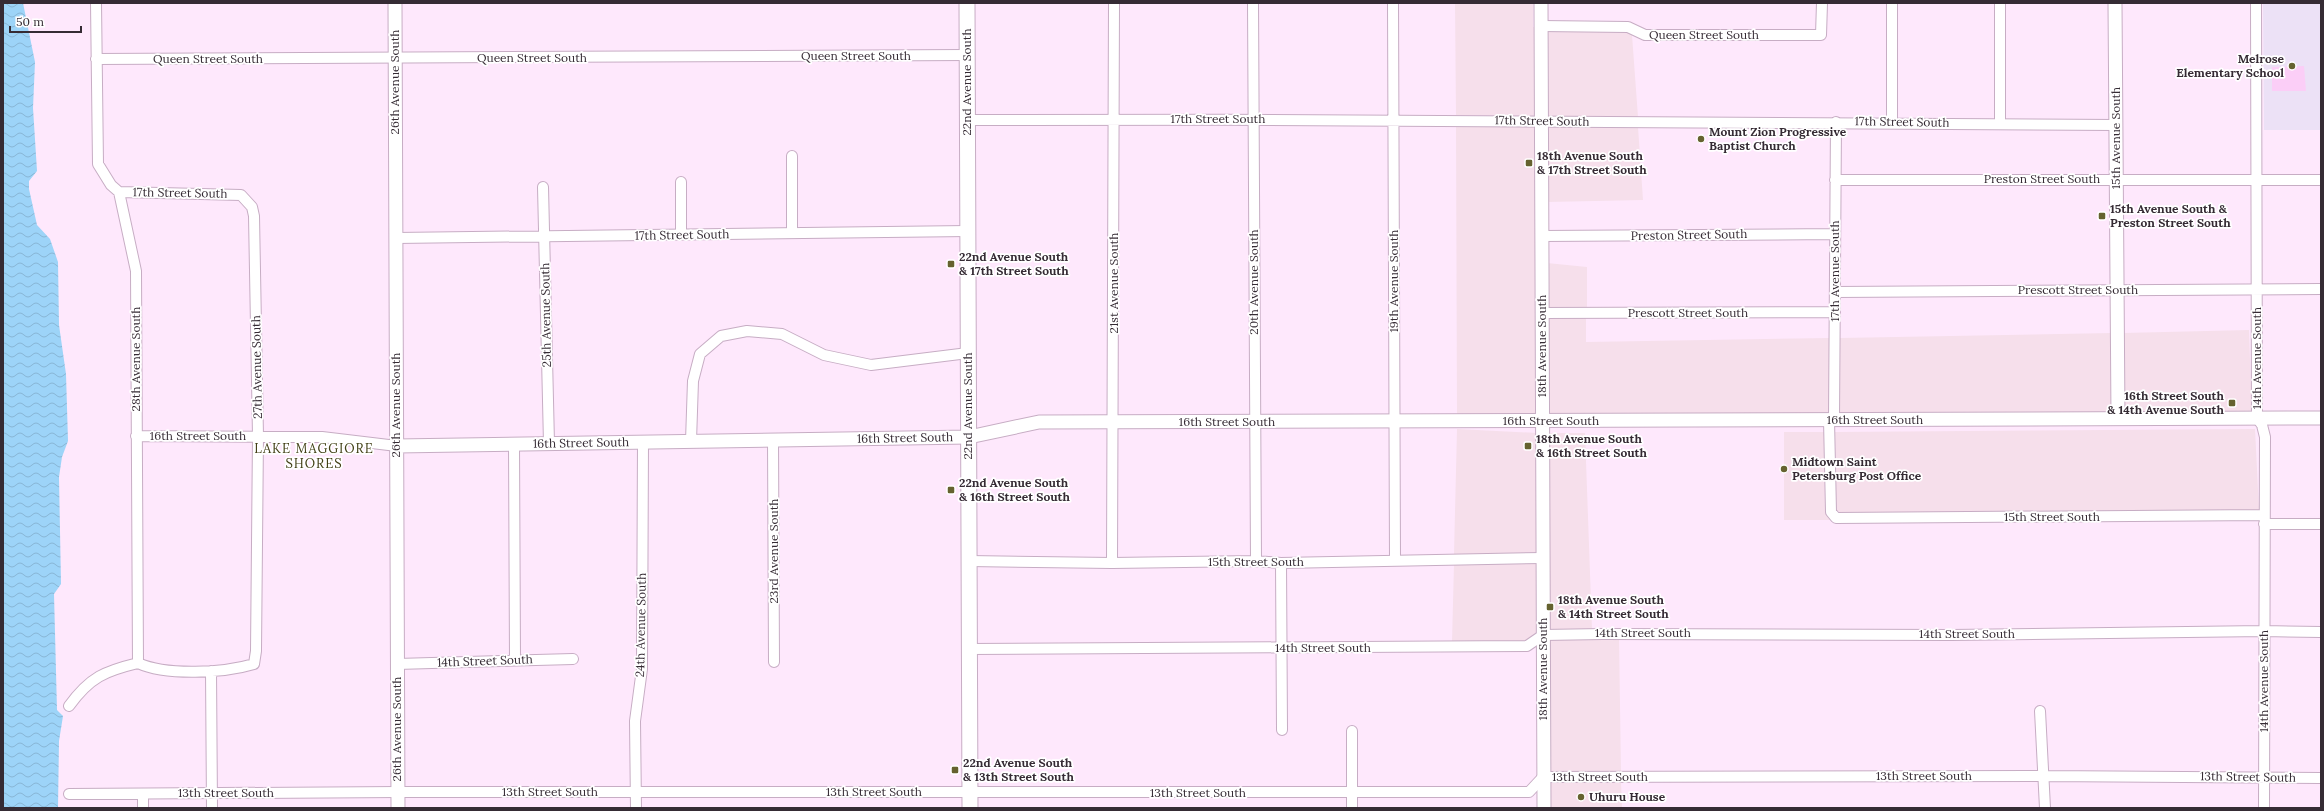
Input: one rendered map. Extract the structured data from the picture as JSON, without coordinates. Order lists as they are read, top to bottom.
{
  "streets": {
    "main road": ["22nd Avenue South"],
    "street": [
      "Queen Street South",
      "26th Avenue South",
      "17th Street South",
      "15th Avenue South",
      "Preston Street South",
      "17th Avenue South",
      "19th Avenue South",
      "20th Avenue South",
      "21st Avenue South",
      "Prescott Street South",
      "25th Avenue South",
      "18th Avenue South",
      "14th Avenue South",
      "28th Avenue South",
      "27th Avenue South",
      "16th Street South",
      "15th Street South",
      "23rd Avenue South",
      "24th Avenue South",
      "14th Street South",
      "13th Street South"
    ]
  },
  "crossings": [
    ["Queen Street South", "26th Avenue South"],
    ["Queen Street South", "22nd Avenue South"],
    ["Queen Street South", "18th Avenue South"],
    ["Queen Street South", "28th Avenue South"],
    ["26th Avenue South", "17th Street South"],
    ["26th Avenue South", "16th Street South"],
    ["26th Avenue South", "14th Street South"],
    ["26th Avenue South", "13th Street South"],
    ["22nd Avenue South", "17th Street South"],
    ["22nd Avenue South", "16th Street South"],
    ["22nd Avenue South", "15th Street South"],
    ["22nd Avenue South", "14th Street South"],
    ["22nd Avenue South", "13th Street South"],
    ["17th Street South", "15th Avenue South"],
    ["17th Street South", "17th Avenue South"],
    ["17th Street South", "19th Avenue South"],
    ["17th Street South", "20th Avenue South"],
    ["17th Street South", "21st Avenue South"],
    ["17th Street South", "25th Avenue South"],
    ["17th Street South", "18th Avenue South"],
    ["17th Street South", "28th Avenue South"],
    ["17th Street South", "27th Avenue South"],
    ["15th Avenue South", "Preston Street South"],
    ["15th Avenue South", "Prescott Street South"],
    ["15th Avenue South", "16th Street South"],
    ["Preston Street South", "17th Avenue South"],
    ["Preston Street South", "18th Avenue South"],
    ["Preston Street South", "14th Avenue South"],
    ["17th Avenue South", "Prescott Street South"],
    ["17th Avenue South", "16th Street South"],
    ["17th Avenue South", "15th Street South"],
    ["19th Avenue South", "16th Street South"],
    ["19th Avenue South", "15th Street South"],
    ["20th Avenue South", "16th Street South"],
    ["20th Avenue South", "15th Street South"],
    ["21st Avenue South", "16th Street South"],
    ["21st Avenue South", "15th Street South"],
    ["Prescott Street South", "18th Avenue South"],
    ["Prescott Street South", "14th Avenue South"],
    ["25th Avenue South", "16th Street South"],
    ["18th Avenue South", "16th Street South"],
    ["18th Avenue South", "15th Street South"],
    ["18th Avenue South", "14th Street South"],
    ["18th Avenue South", "13th Street South"],
    ["14th Avenue South", "16th Street South"],
    ["14th Avenue South", "15th Street South"],
    ["14th Avenue South", "14th Street South"],
    ["14th Avenue South", "13th Street South"],
    ["28th Avenue South", "16th Street South"],
    ["27th Avenue South", "16th Street South"],
    ["16th Street South", "23rd Avenue South"],
    ["16th Street South", "24th Avenue South"],
    ["24th Avenue South", "13th Street South"]
  ],
  "districts": ["LAKE MAGGIORE SHORES"],
  "places": {
    "other": [
      "Melrose Elementary School",
      "Mount Zion Progressive Baptist Church",
      "Midtown Saint Petersburg Post Office",
      "Uhuru House"
    ],
    "transit": [
      "18th Avenue South & 17th Street South",
      "15th Avenue South & Preston Street South",
      "22nd Avenue South & 17th Street South",
      "16th Street South & 14th Avenue South",
      "18th Avenue South & 16th Street South",
      "22nd Avenue South & 16th Street South",
      "18th Avenue South & 14th Street South",
      "22nd Avenue South & 13th Street South"
    ]
  },
  "scale_bar": "50 m"
}
